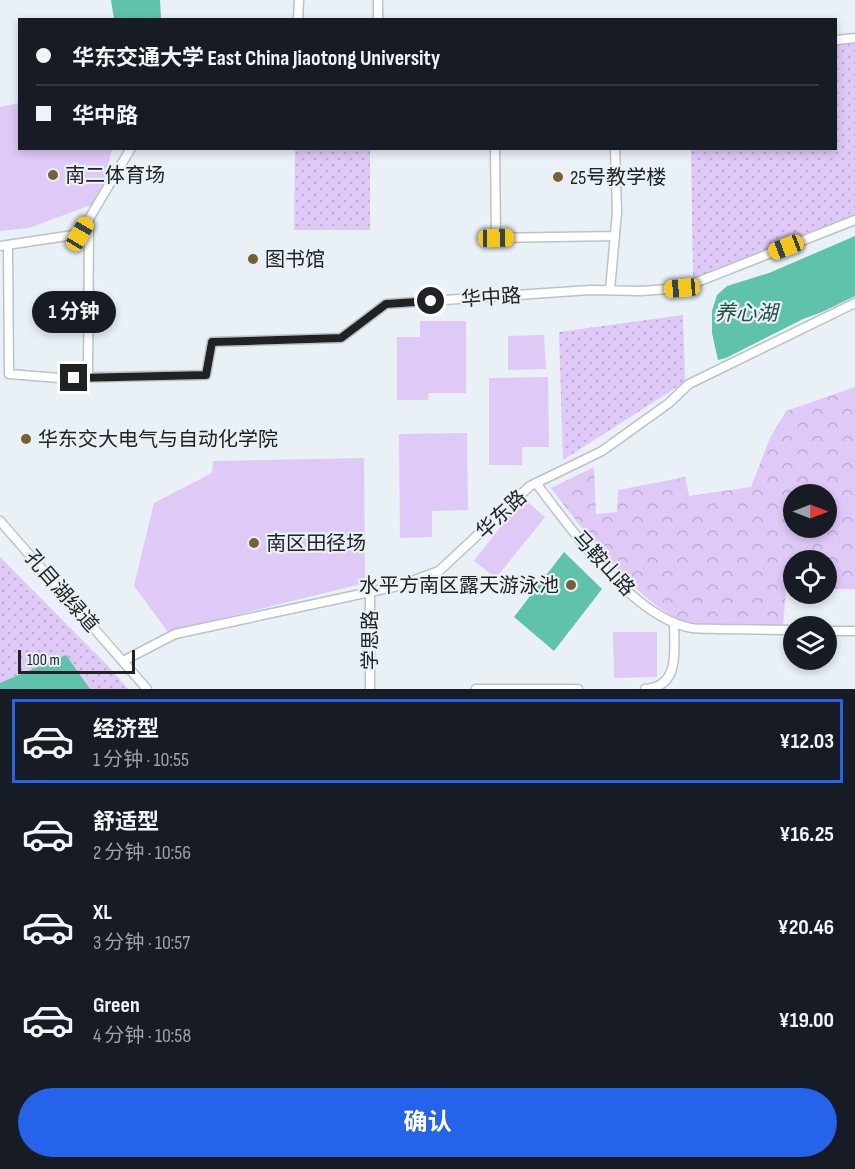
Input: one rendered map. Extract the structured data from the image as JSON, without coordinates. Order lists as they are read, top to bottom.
{
  "streets": {
    "street": [
      "华中路",
      "华东路",
      "马鞍山路",
      "孔目湖绿道",
      "学思路"
    ]
  },
  "crossings": [
    ["华东路", "马鞍山路"],
    ["华东路", "孔目湖绿道"],
    ["华东路", "学思路"]
  ],
  "water": ["养心湖"],
  "places": [
    "南二体育场",
    "25号教学楼",
    "图书馆",
    "华东交大电气与自动化学院",
    "南区田径场",
    "水平方南区露天游泳池"
  ],
  "scale_bar": "100 m",
  "north": "right",
  "page": {
    "banner": ["华东交通大学 East China Jiaotong University", "华中路"],
    "bubble": "1 分钟",
    "scale": "100 m",
    "list": [
      {
        "name": "经济型",
        "note": "1 分钟 · 10:55",
        "value": "¥12.03"
      },
      {
        "name": "舒适型",
        "note": "2 分钟 · 10:56",
        "value": "¥16.25"
      },
      {
        "name": "XL",
        "note": "3 分钟 · 10:57",
        "value": "¥20.46"
      },
      {
        "name": "Green",
        "note": "4 分钟 · 10:58",
        "value": "¥19.00"
      }
    ],
    "buttons": "确认"
  }
}
